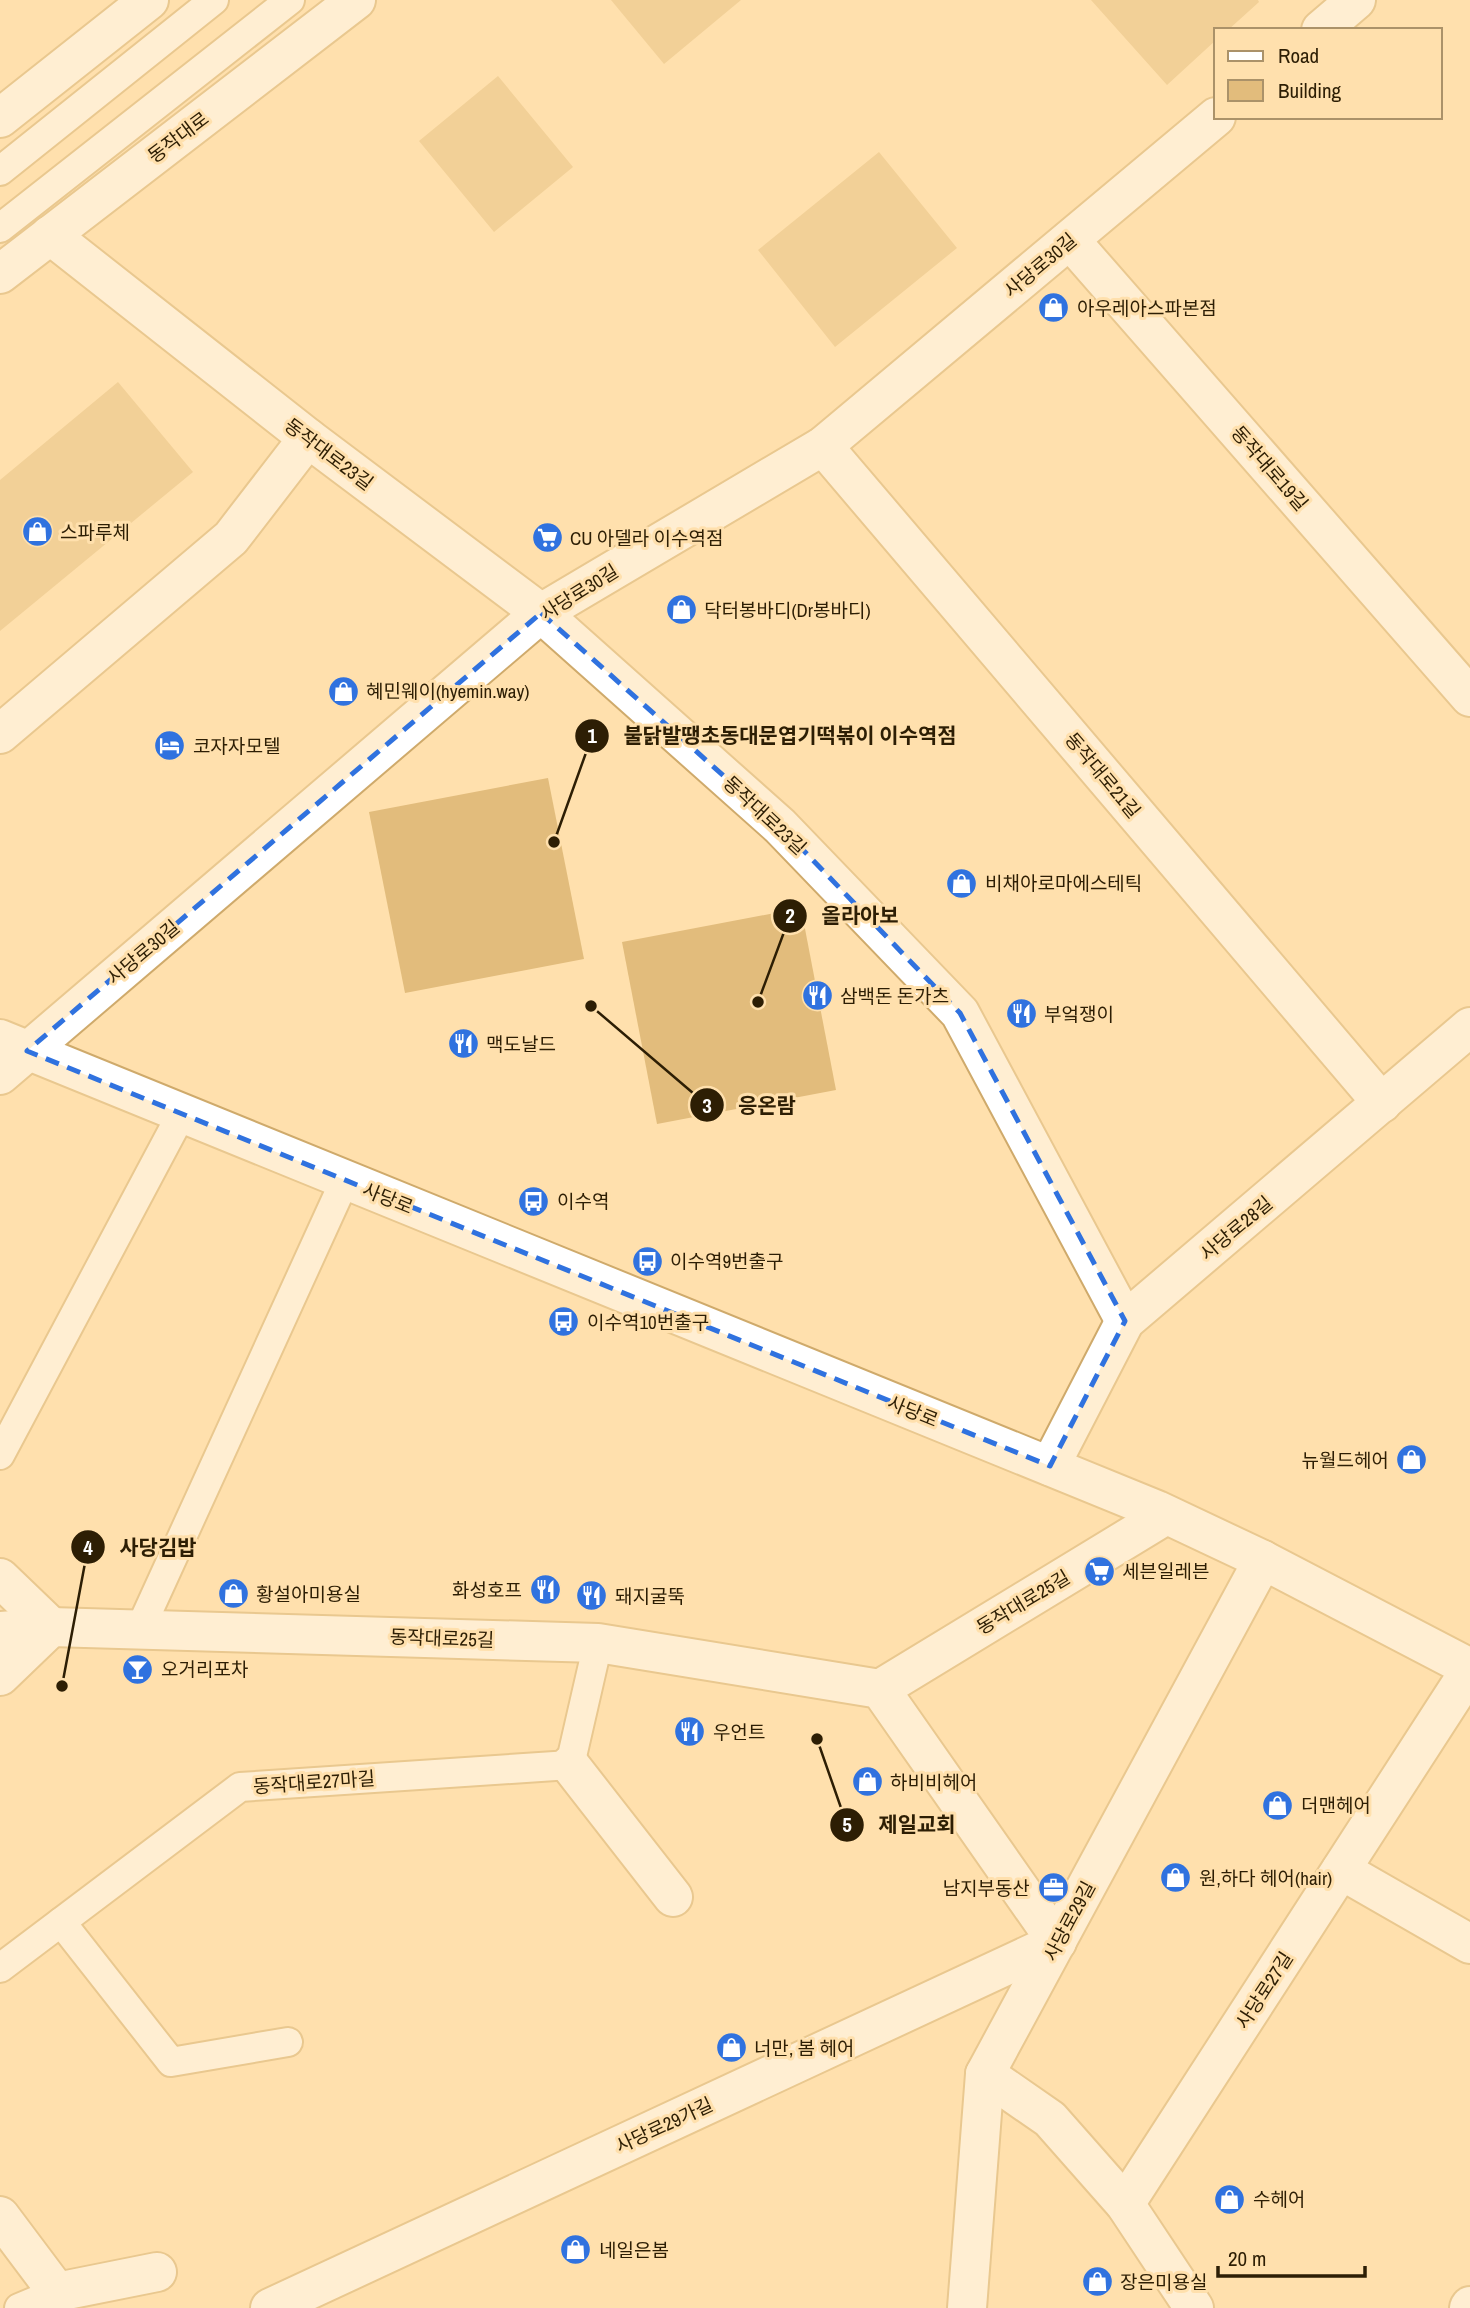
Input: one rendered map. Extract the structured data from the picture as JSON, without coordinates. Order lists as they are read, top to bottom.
{
  "streets": {
    "street": [
      "동작대로",
      "사당로30길",
      "동작대로23길",
      "동작대로19길",
      "동작대로21길",
      "사당로",
      "사당로28길",
      "동작대로25길",
      "사당로29길",
      "사당로27길",
      "사당로29가길"
    ],
    "lane": ["동작대로27마길"]
  },
  "crossings": [
    ["동작대로", "동작대로23길"],
    ["사당로30길", "동작대로23길"],
    ["사당로30길", "동작대로19길"],
    ["사당로30길", "동작대로21길"],
    ["사당로30길", "사당로"],
    ["동작대로23길", "사당로28길"],
    ["동작대로21길", "사당로28길"],
    ["사당로", "사당로28길"],
    ["사당로", "동작대로25길"],
    ["사당로", "사당로29길"],
    ["사당로", "사당로27길"],
    ["사당로29길", "사당로29가길"]
  ],
  "places": {
    "shop": [
      "아우레아스파본점",
      "스파루체",
      "닥터봉바디(Dr봉바디)",
      "혜민웨이(hyemin.way)",
      "비채아로마에스테틱",
      "뉴월드헤어",
      "황설아미용실",
      "하비비헤어",
      "더맨헤어",
      "원,하다 헤어(hair)",
      "너만, 봄 헤어",
      "수헤어",
      "네일은봄",
      "장은미용실"
    ],
    "supermarket": ["CU 아델라 이수역점", "세븐일레븐"],
    "hotel": ["코자자모텔"],
    "other": [
      "불닭발땡초동대문엽기떡볶이 이수역점",
      "올라아보",
      "응온람",
      "사당김밥",
      "제일교회"
    ],
    "restaurant": [
      "삼백돈 돈가츠",
      "부엌쟁이",
      "맥도날드",
      "화성호프",
      "돼지굴뚝",
      "우언트"
    ],
    "bus stop": ["이수역", "이수역9번출구", "이수역10번출구"],
    "bar": ["오거리포차"],
    "office": ["남지부동산"]
  },
  "legend": ["Road", "Building"],
  "scale_bar": "20 m"
}
